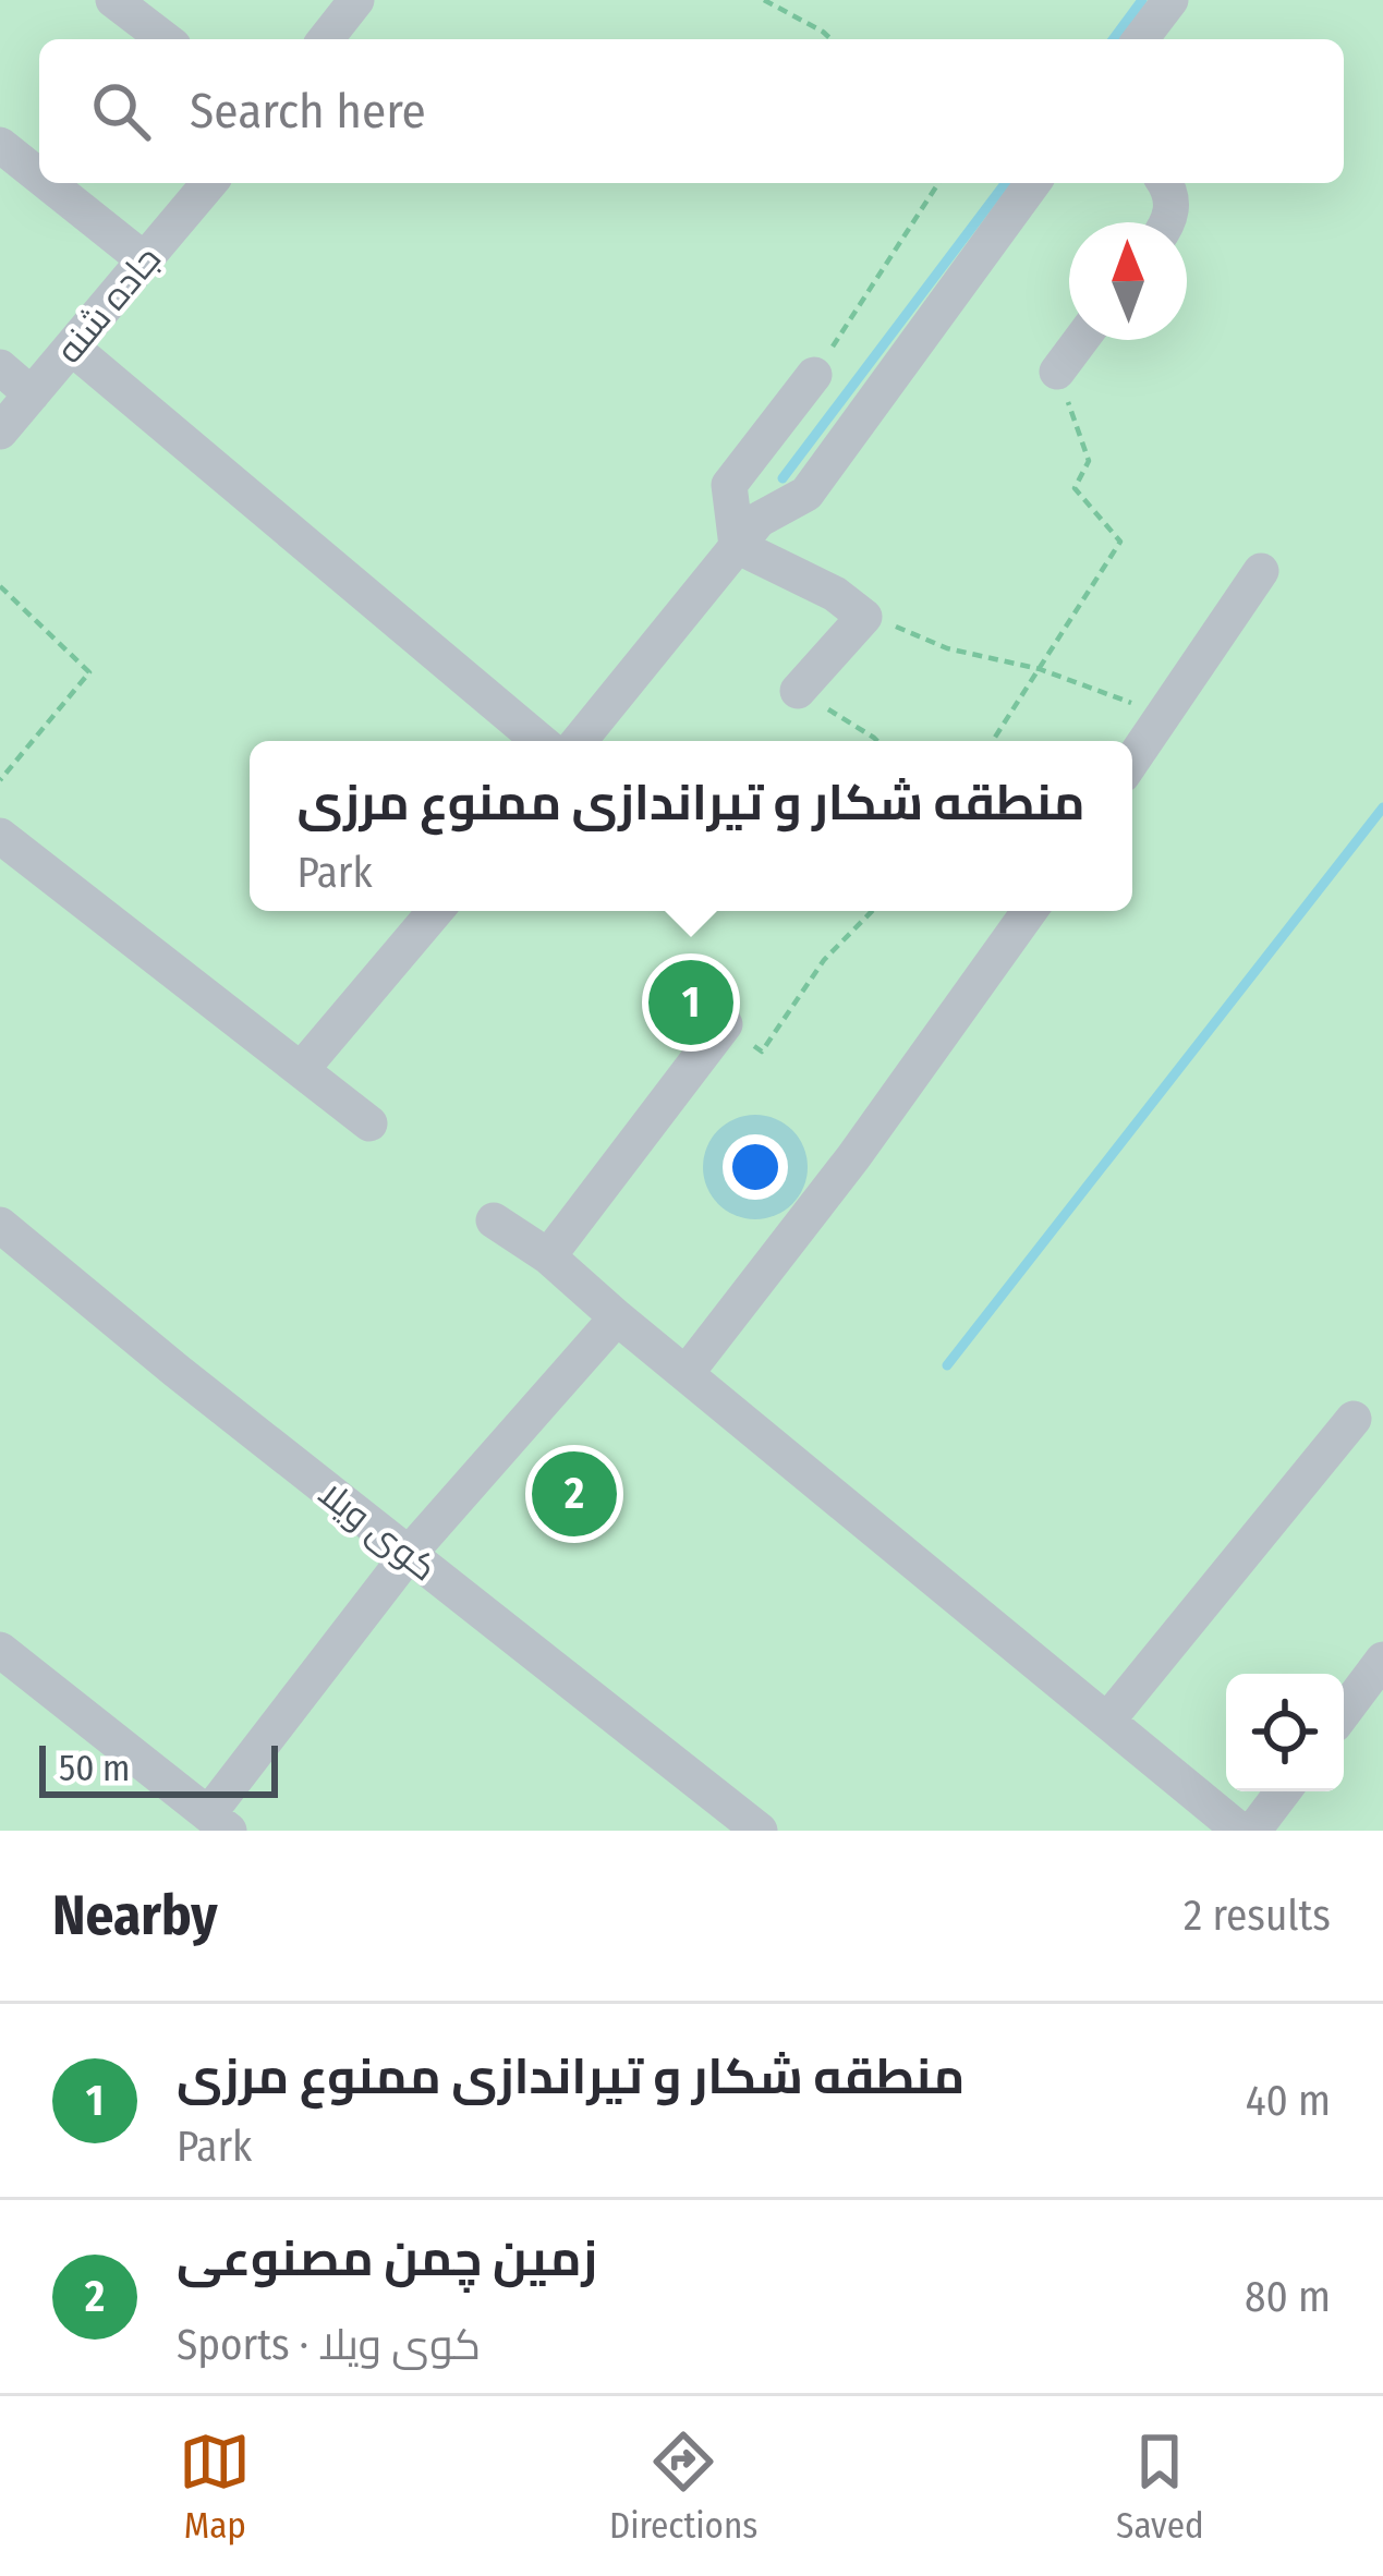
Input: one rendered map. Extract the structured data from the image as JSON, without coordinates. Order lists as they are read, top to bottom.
{
  "streets": {
    "street": ["جاده شنه", "کوی ویلا"]
  },
  "scale_bar": "50 m",
  "north": "top",
  "page": {
    "search": "Search here",
    "popup": ["منطقه شکار و تیراندازی ممنوع مرزی", "Park"],
    "pins": ["1", "2"],
    "scale": "50 m",
    "heading": ["Nearby", "2 results"],
    "list": [
      {
        "mark": "1",
        "name": "منطقه شکار و تیراندازی ممنوع مرزی",
        "note": "Park",
        "value": "40 m"
      },
      {
        "mark": "2",
        "name": "زمین چمن مصنوعی",
        "note": "Sports · کوی ویلا",
        "value": "80 m"
      }
    ],
    "nav": ["Map", "Directions", "Saved"]
  }
}
